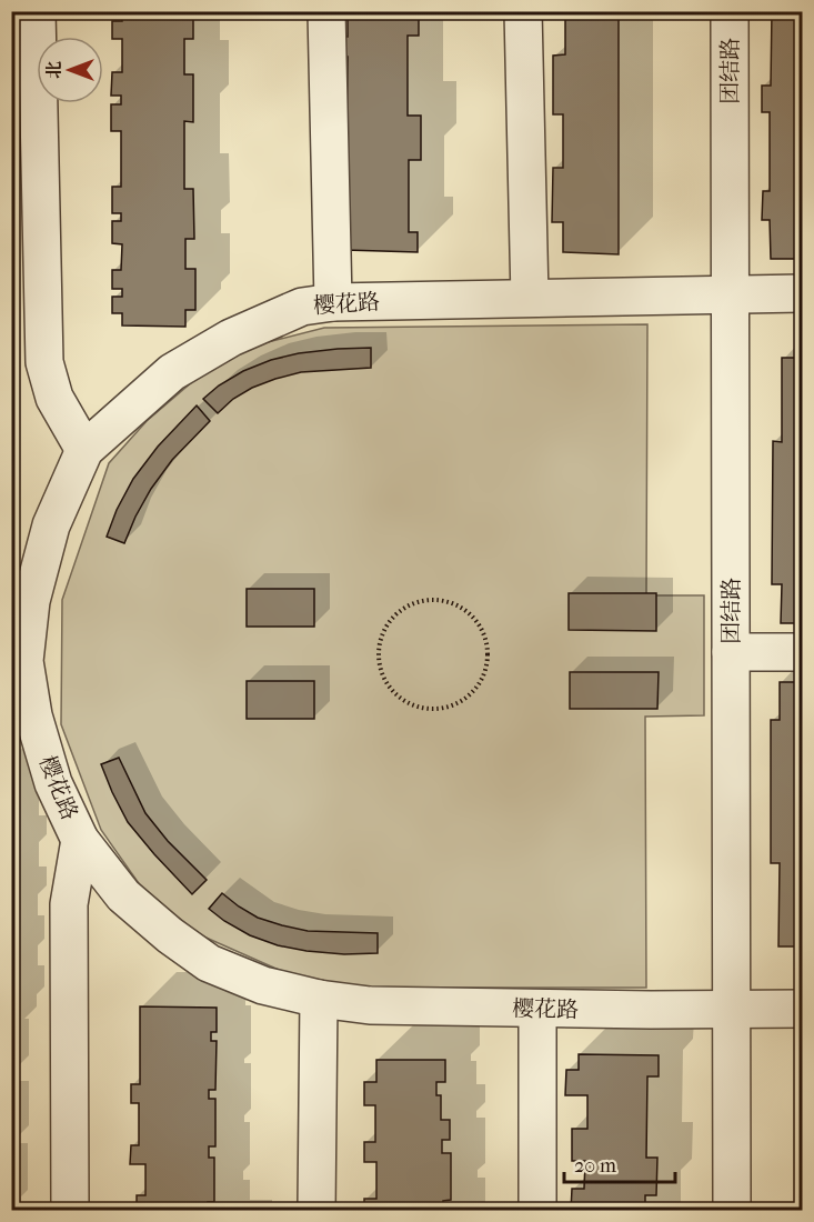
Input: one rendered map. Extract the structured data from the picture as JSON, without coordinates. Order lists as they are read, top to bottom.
{
  "streets": {
    "street": ["团结路", "樱花路"]
  },
  "crossings": [
    ["团结路", "樱花路"]
  ],
  "scale_bar": "20 m",
  "north": "left"
}
